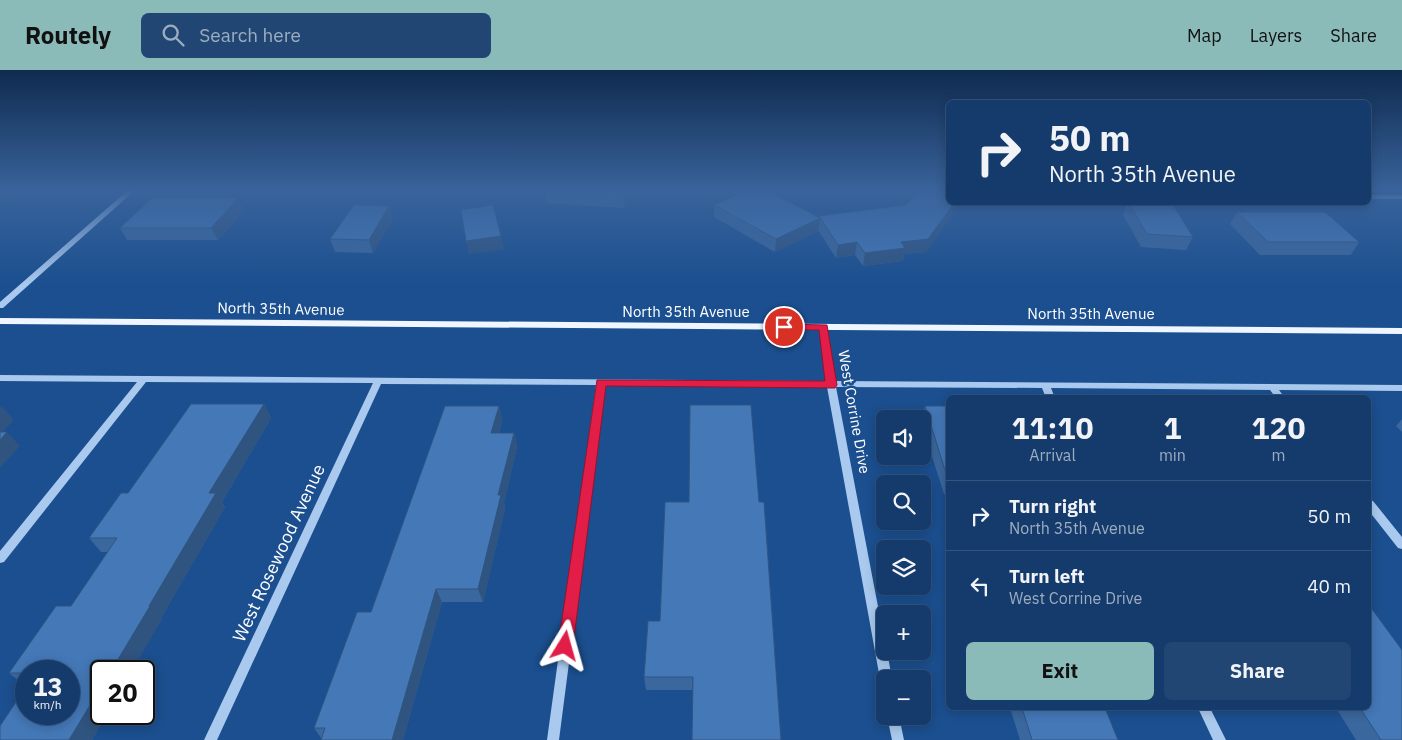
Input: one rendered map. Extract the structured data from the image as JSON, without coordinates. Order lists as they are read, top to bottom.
{
  "streets": {
    "main road": ["North 35th Avenue"],
    "street": ["West Corrine Drive", "West Rosewood Avenue"]
  },
  "crossings": [
    ["North 35th Avenue", "West Corrine Drive"]
  ],
  "page": {
    "header": "Routely",
    "search": "Search here",
    "nav": ["Map", "Layers", "Share"],
    "turn": ["50 m", "North 35th Avenue"],
    "eta": [
      "11:10",
      "Arrival",
      "1",
      "min",
      "120",
      "m"
    ],
    "map_buttons": ["+", "−"],
    "list": [
      {
        "name": "Turn right",
        "note": "North 35th Avenue",
        "value": "50 m"
      },
      {
        "name": "Turn left",
        "note": "West Corrine Drive",
        "value": "40 m"
      }
    ],
    "buttons": ["Exit", "Share"],
    "speed": "13 km/h",
    "limit": "20"
  }
}
